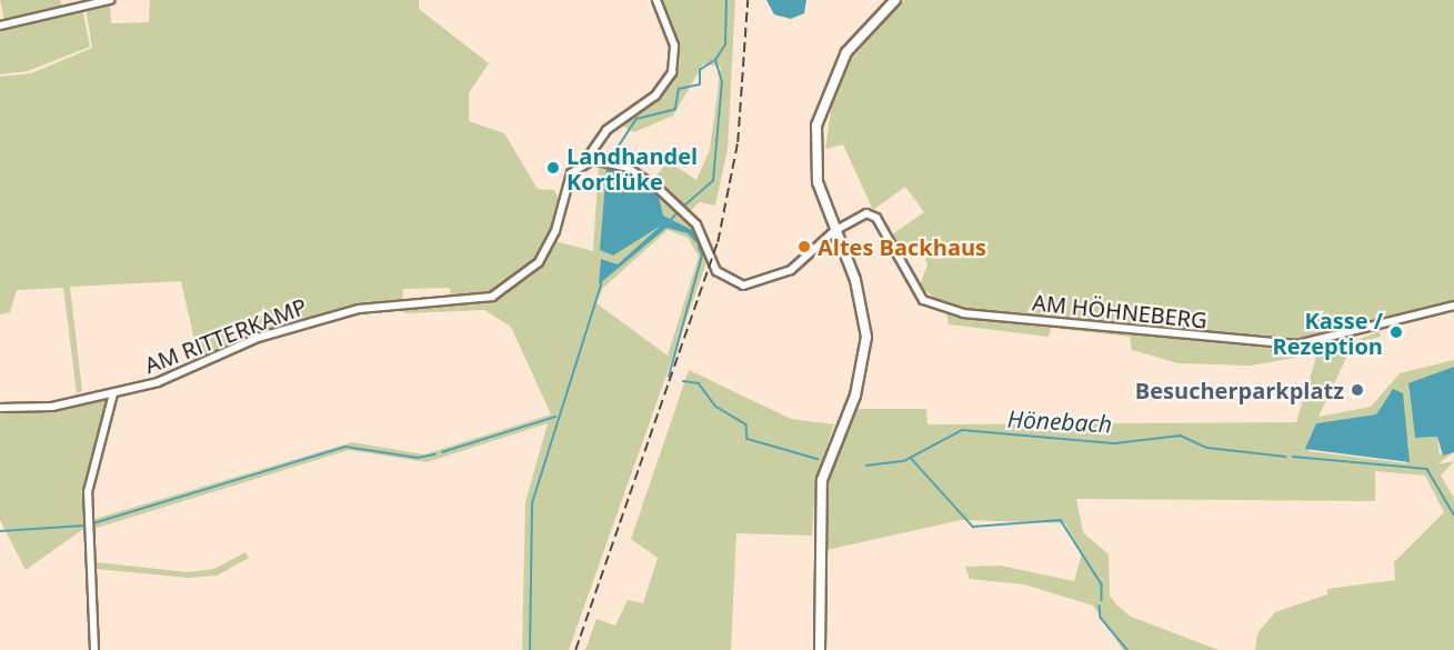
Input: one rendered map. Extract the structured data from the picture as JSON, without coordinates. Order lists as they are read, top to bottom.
{
  "streets": {
    "street": ["AM HÖHNEBERG", "AM RITTERKAMP"]
  },
  "water": ["Hönebach"],
  "places": [
    "Landhandel Kortlüke",
    "Altes Backhaus",
    "Kasse / Rezeption",
    "Besucherparkplatz"
  ]
}
